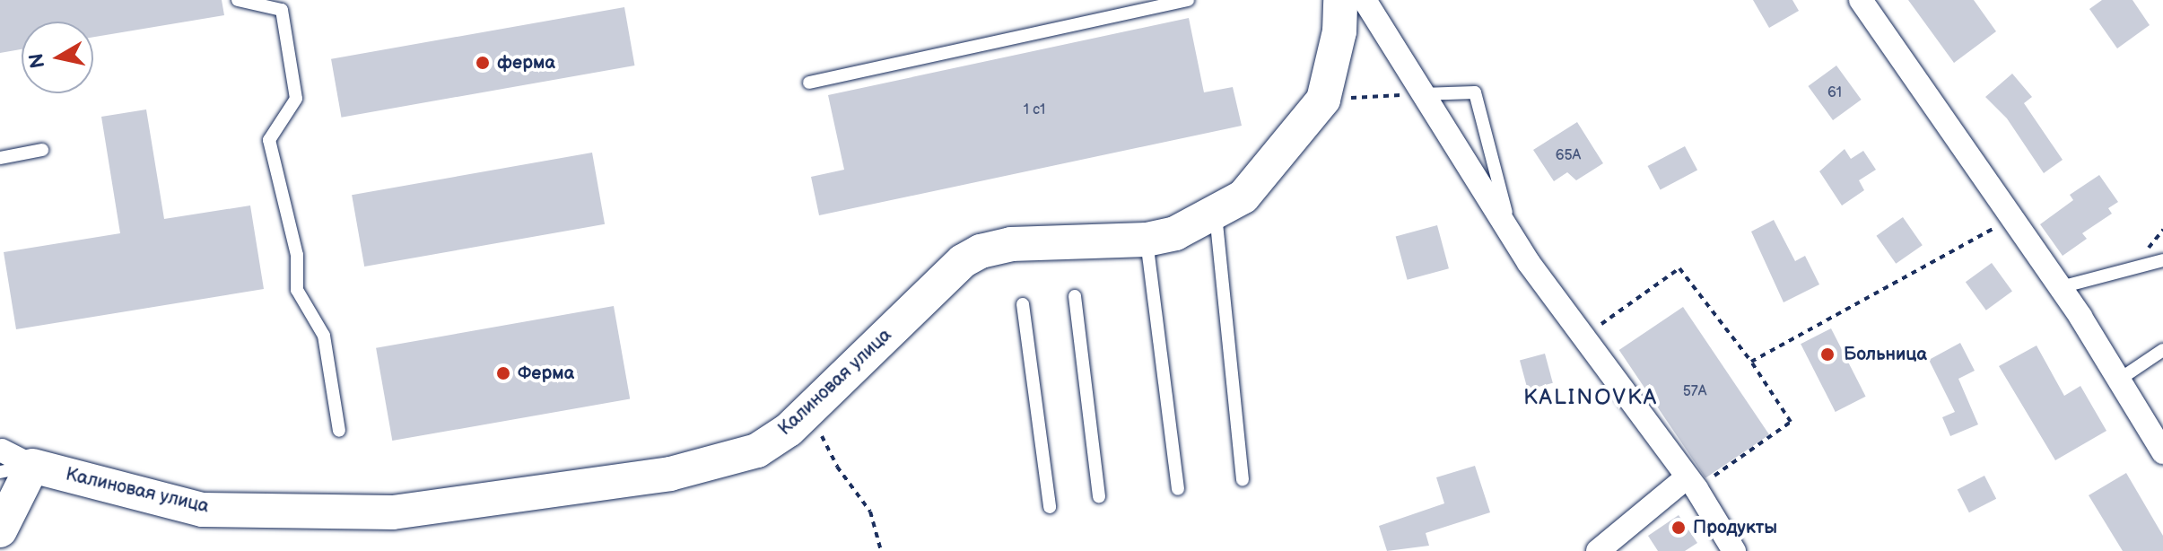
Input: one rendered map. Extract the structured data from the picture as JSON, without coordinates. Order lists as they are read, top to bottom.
{
  "streets": {
    "street": ["Калиновая улица"]
  },
  "districts": ["KALINOVKA"],
  "places": [
    "ферма",
    "Больница",
    "Ферма",
    "Продукты"
  ],
  "house_numbers": [
    "61",
    "1 с1",
    "65А",
    "57А"
  ],
  "north": "left"
}
